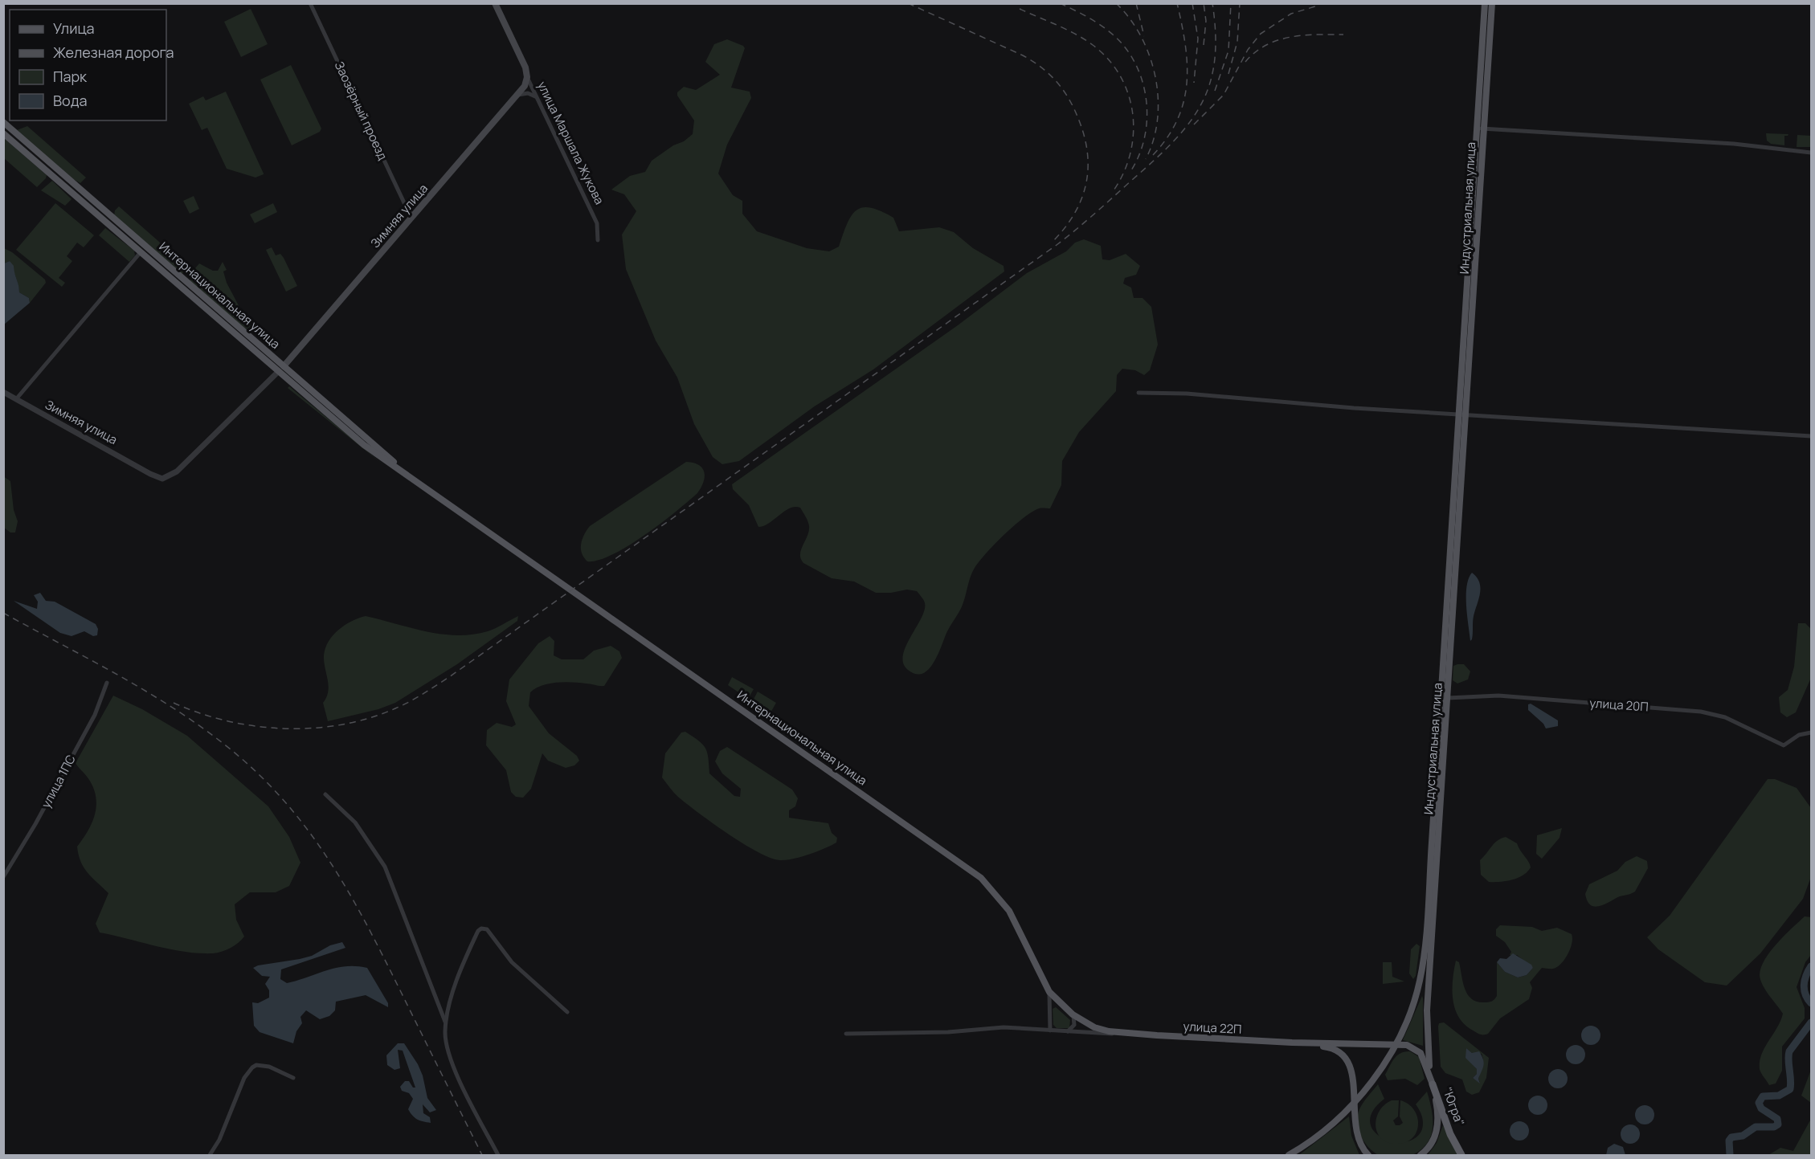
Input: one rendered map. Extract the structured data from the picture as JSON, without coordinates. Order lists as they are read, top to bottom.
{
  "streets": {
    "highway": ["\"Югра\""],
    "main road": [
      "улица Маршала Жукова",
      "Индустриальная улица",
      "Зимняя улица",
      "Интернациональная улица",
      "улица 22П"
    ],
    "street": ["Заозёрный проезд", "улица 20П", "улица 1ПС"]
  },
  "crossings": [
    ["Заозёрный проезд", "Зимняя улица"],
    ["улица Маршала Жукова", "Зимняя улица"],
    ["Индустриальная улица", "улица 20П"],
    ["Индустриальная улица", "улица 22П"],
    ["Индустриальная улица", "\"Югра\""],
    ["Зимняя улица", "Интернациональная улица"],
    ["Интернациональная улица", "улица 22П"],
    ["улица 22П", "\"Югра\""]
  ],
  "legend": [
    "Улица",
    "Железная дорога",
    "Парк",
    "Вода"
  ]
}
